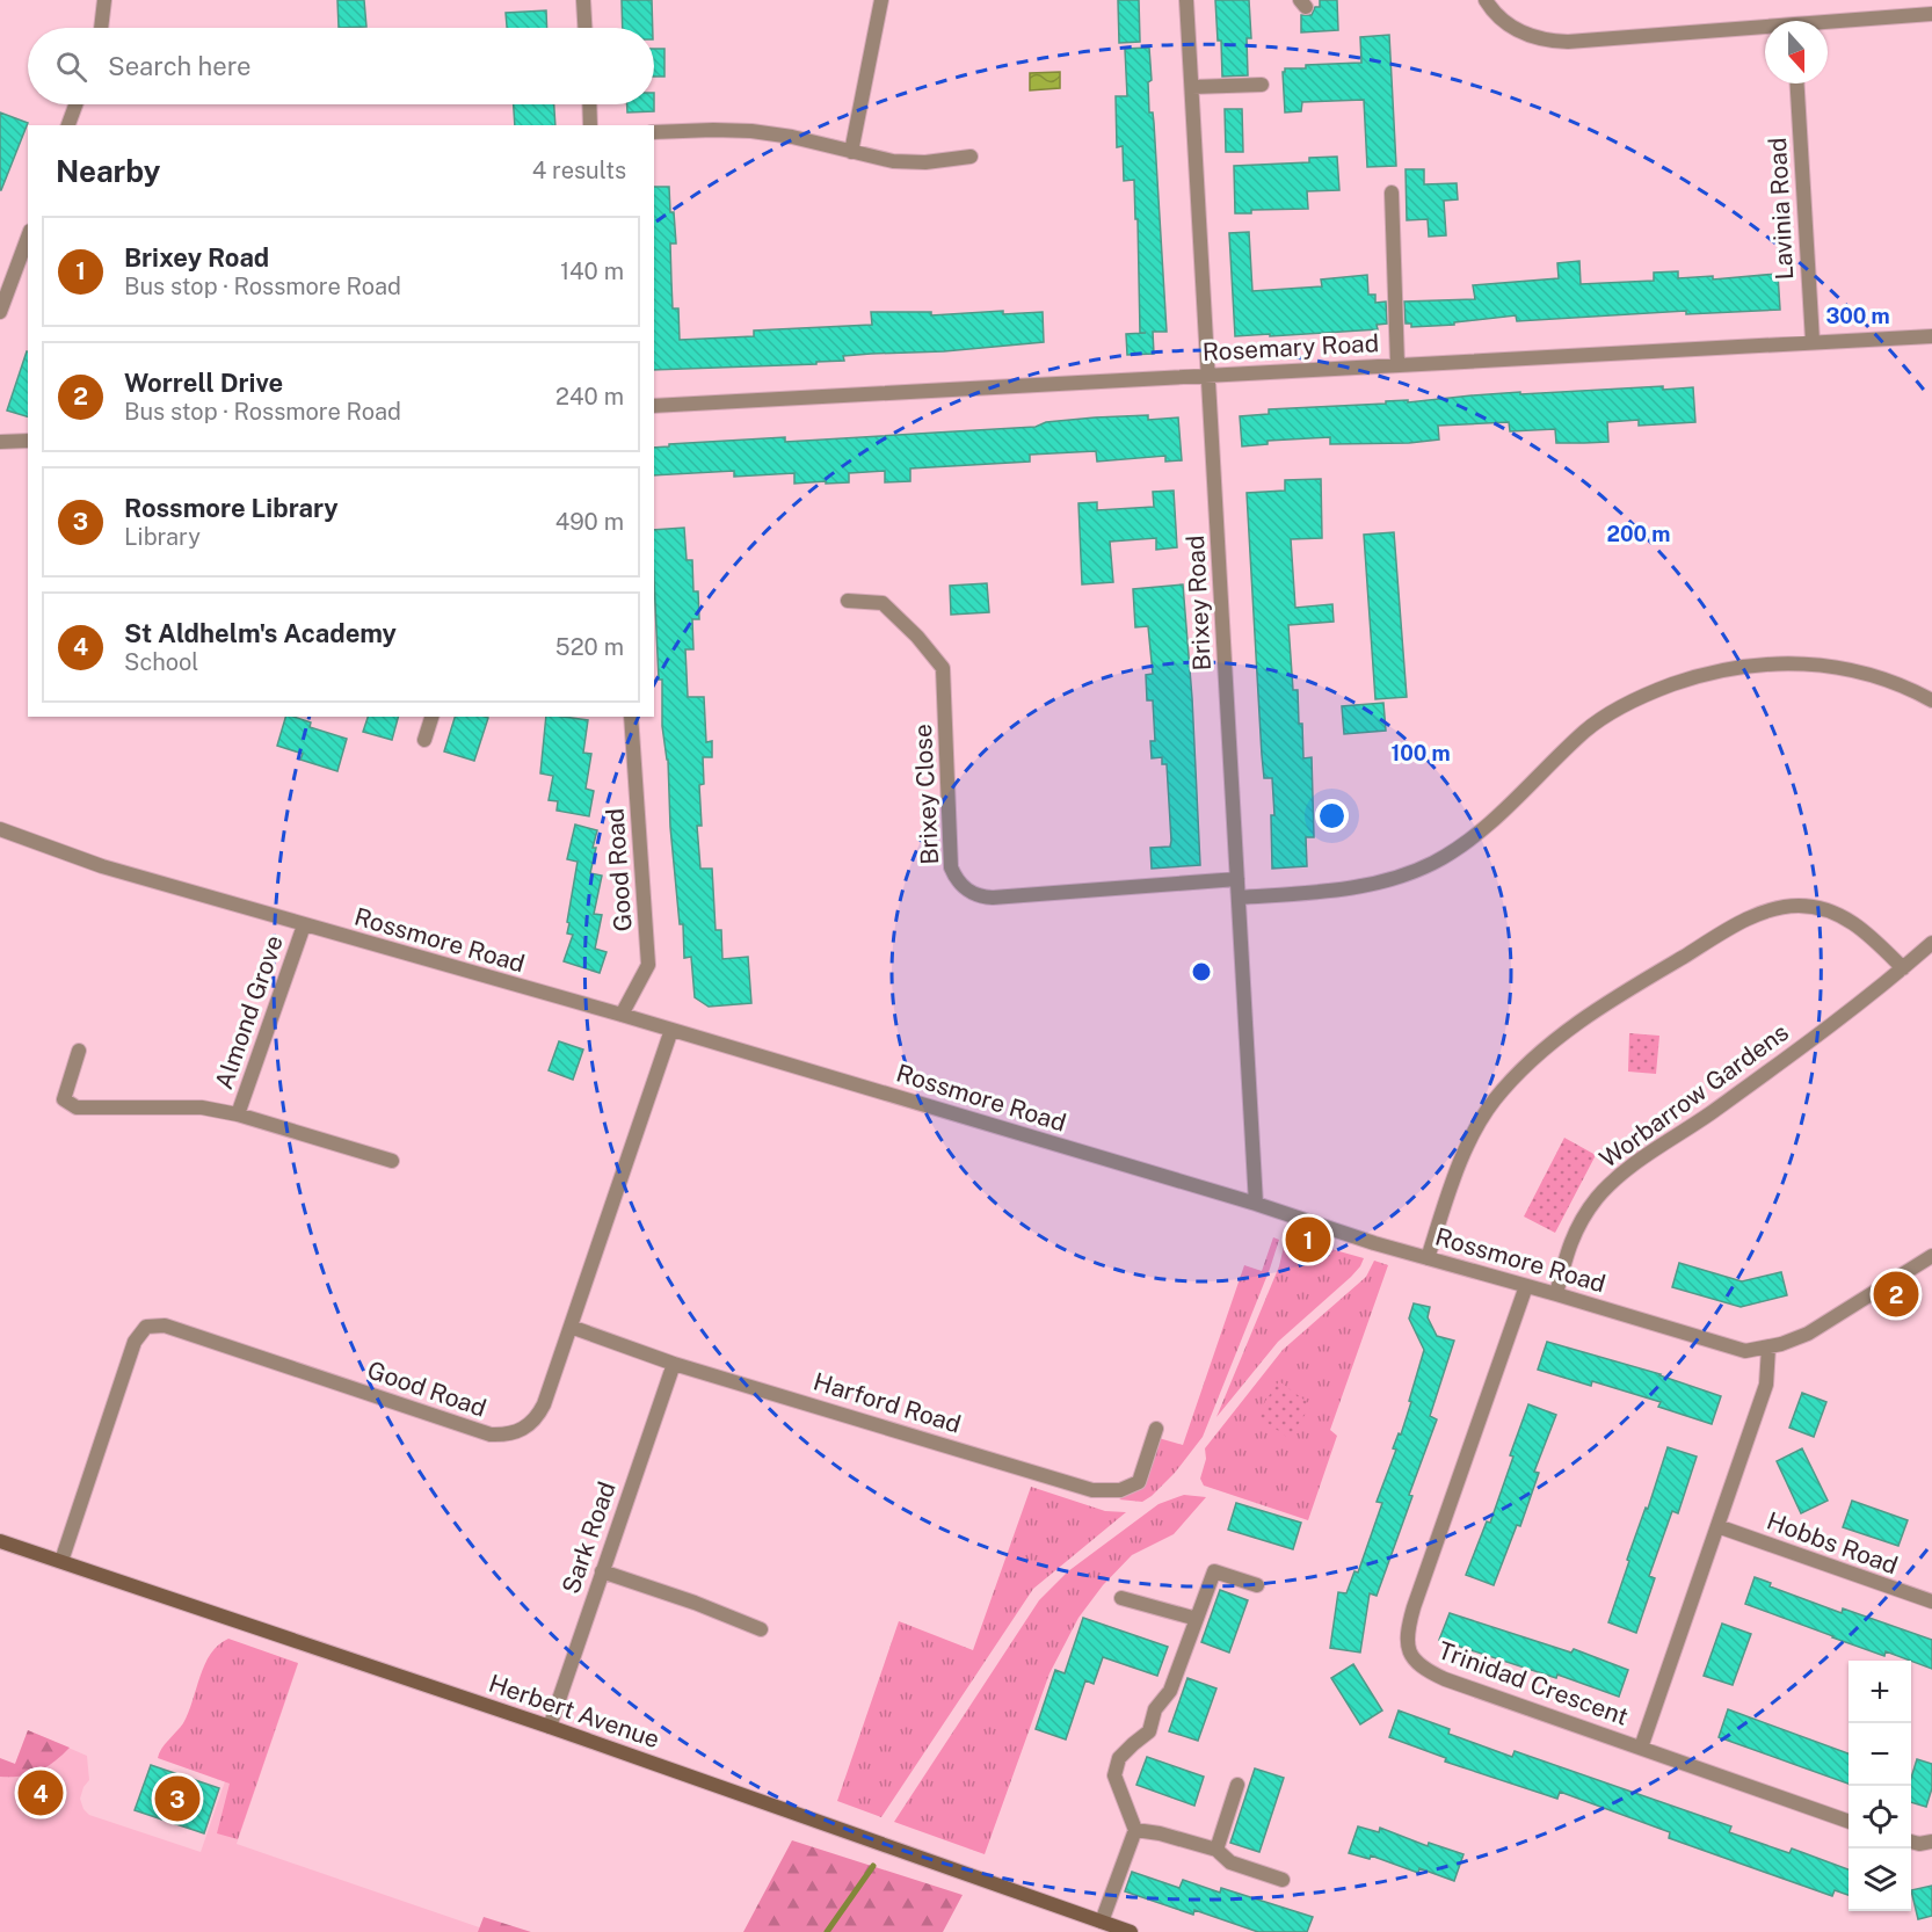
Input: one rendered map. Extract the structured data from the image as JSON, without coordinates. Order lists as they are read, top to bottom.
{
  "streets": {
    "street": [
      "Lavinia Road",
      "Rosemary Road",
      "Brixey Road",
      "Brixey Close",
      "Good Road",
      "Rossmore Road",
      "Almond Grove",
      "Worbarrow Gardens",
      "Harford Road",
      "Sark Road",
      "Hobbs Road",
      "Trinidad Crescent",
      "Herbert Avenue"
    ]
  },
  "crossings": [
    ["Lavinia Road", "Rosemary Road"],
    ["Rosemary Road", "Brixey Road"],
    ["Brixey Road", "Brixey Close"],
    ["Brixey Road", "Rossmore Road"],
    ["Good Road", "Rossmore Road"],
    ["Good Road", "Harford Road"],
    ["Good Road", "Herbert Avenue"],
    ["Rossmore Road", "Almond Grove"],
    ["Rossmore Road", "Worbarrow Gardens"],
    ["Rossmore Road", "Trinidad Crescent"],
    ["Harford Road", "Sark Road"],
    ["Sark Road", "Herbert Avenue"]
  ],
  "north": "bottom",
  "page": {
    "search": "Search here",
    "heading": ["Nearby", "4 results"],
    "list": [
      {
        "mark": "1",
        "name": "Brixey Road",
        "note": "Bus stop · Rossmore Road",
        "value": "140 m"
      },
      {
        "mark": "2",
        "name": "Worrell Drive",
        "note": "Bus stop · Rossmore Road",
        "value": "240 m"
      },
      {
        "mark": "3",
        "name": "Rossmore Library",
        "note": "Library",
        "value": "490 m"
      },
      {
        "mark": "4",
        "name": "St Aldhelm's Academy",
        "note": "School",
        "value": "520 m"
      }
    ],
    "pins": [
      "1",
      "2",
      "4",
      "3"
    ],
    "map_buttons": ["+", "−"]
  },
  "rings": ["300 m", "200 m", "100 m"]
}
